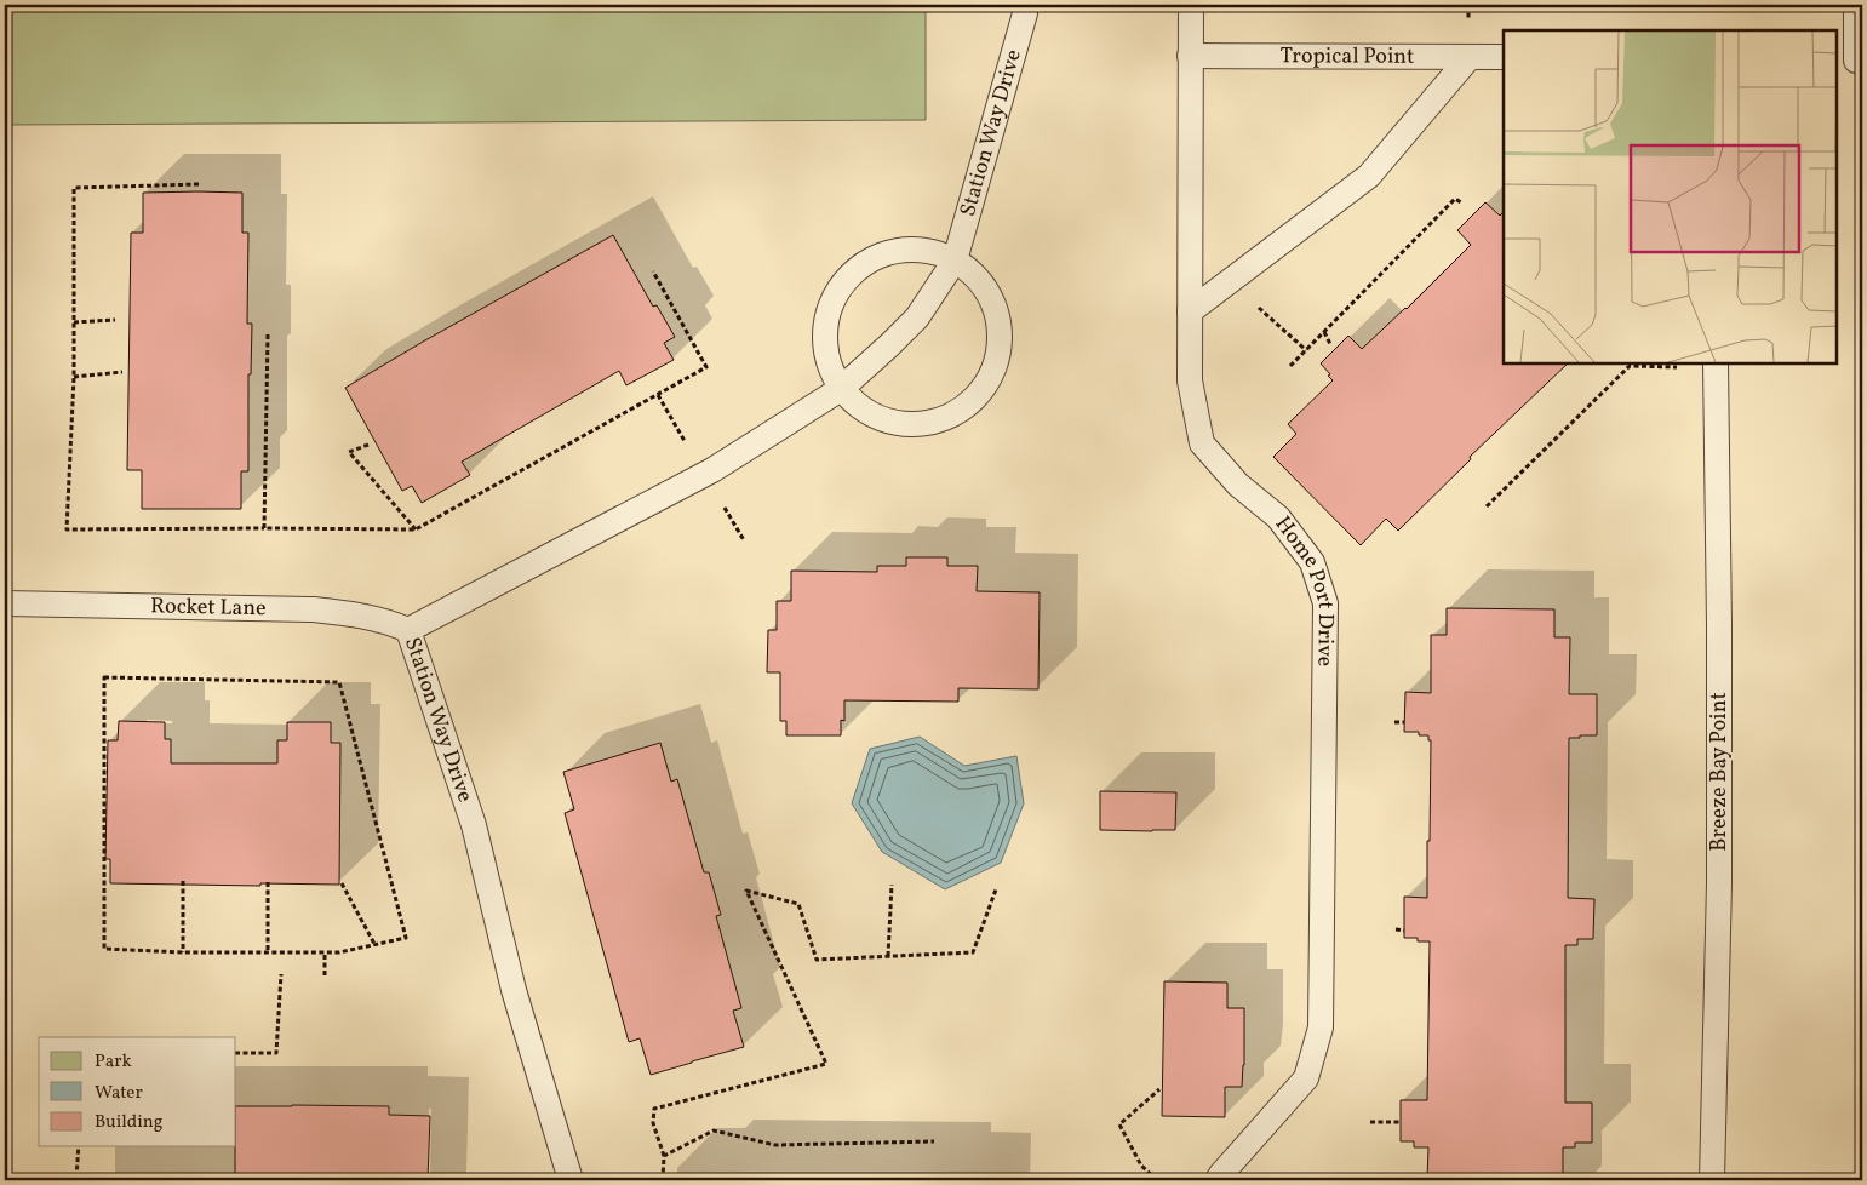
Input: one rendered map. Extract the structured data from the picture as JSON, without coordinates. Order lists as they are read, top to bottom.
{
  "streets": {
    "lane": [
      "Tropical Point",
      "Station Way Drive",
      "Home Port Drive",
      "Rocket Lane",
      "Breeze Bay Point"
    ]
  },
  "crossings": [
    ["Tropical Point", "Home Port Drive"],
    ["Station Way Drive", "Rocket Lane"]
  ],
  "legend": ["Park", "Water", "Building"]
}
